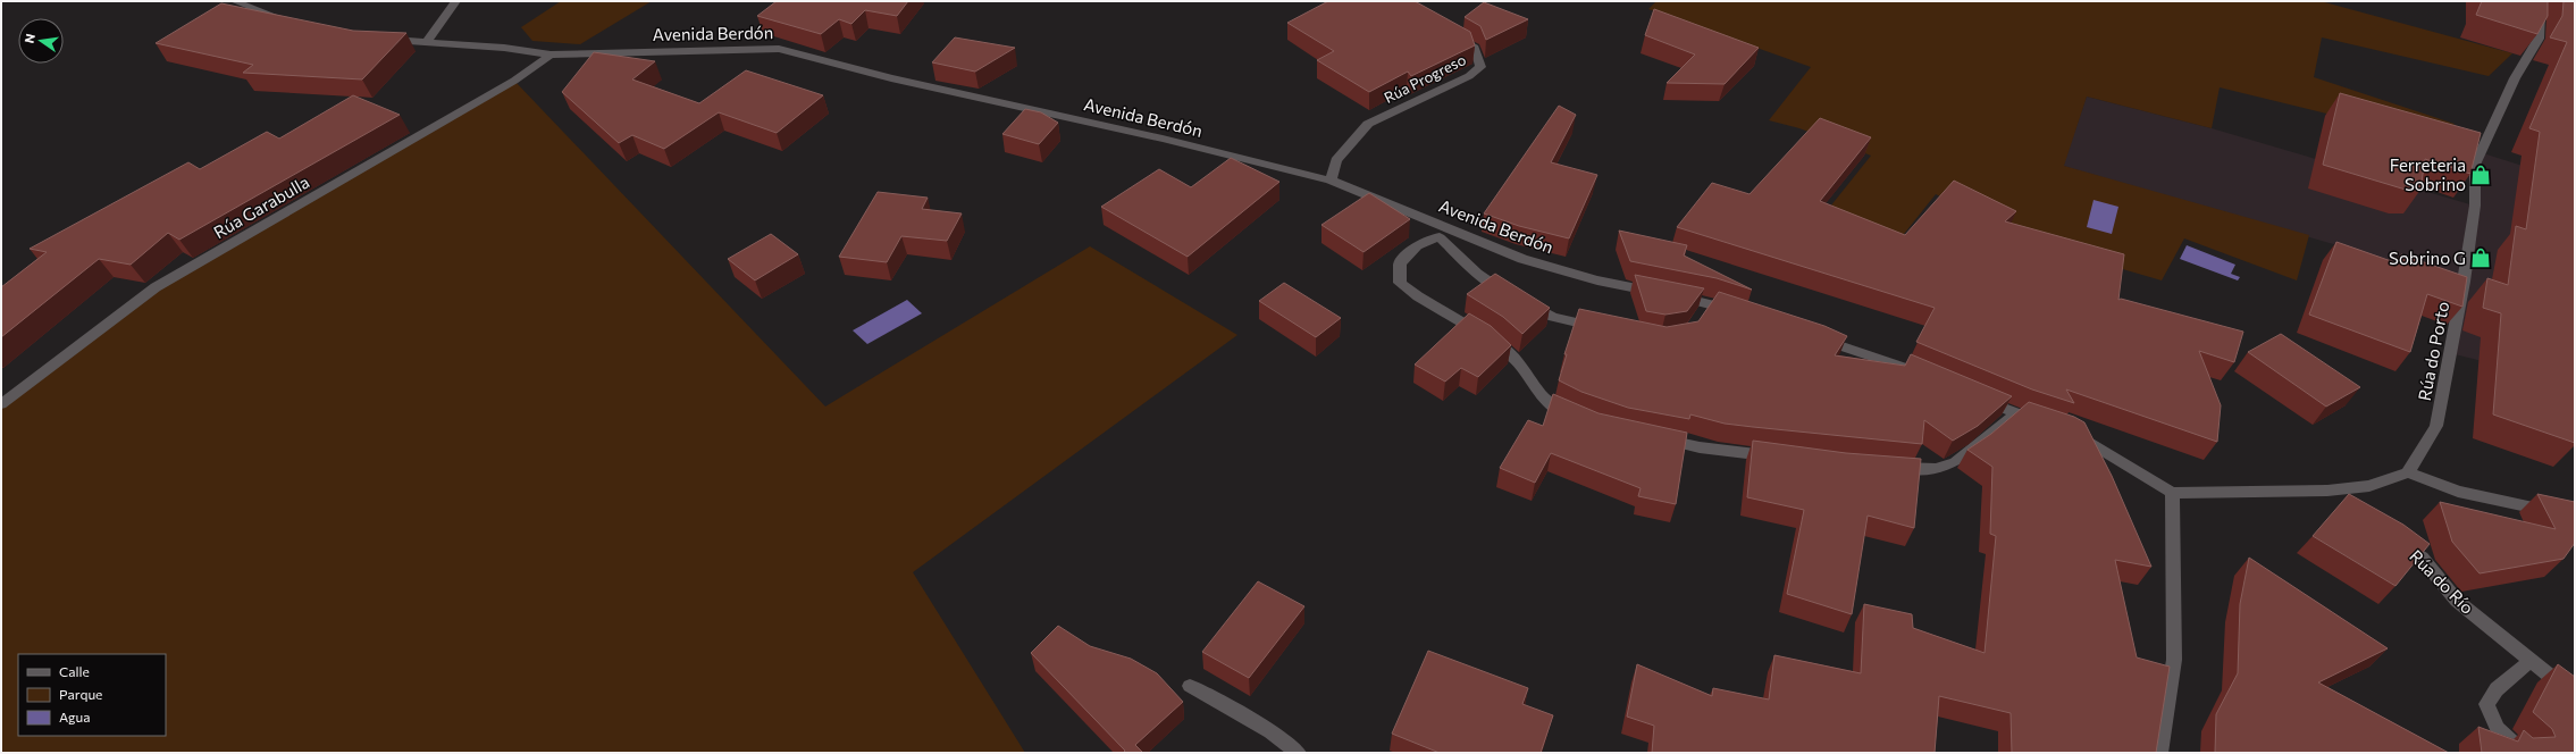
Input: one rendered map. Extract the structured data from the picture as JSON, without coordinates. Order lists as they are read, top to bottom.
{
  "streets": {
    "street": [
      "Avenida Berdón",
      "Rúa Progreso",
      "Rúa Garabulla",
      "Rúa do Porto",
      "Rúa do Río"
    ]
  },
  "crossings": [
    ["Avenida Berdón", "Rúa Progreso"],
    ["Avenida Berdón", "Rúa Garabulla"]
  ],
  "places": {
    "shop": ["Ferreteria Sobrino", "Sobrino G"]
  },
  "legend": ["Calle", "Parque", "Agua"],
  "north": "left"
}
